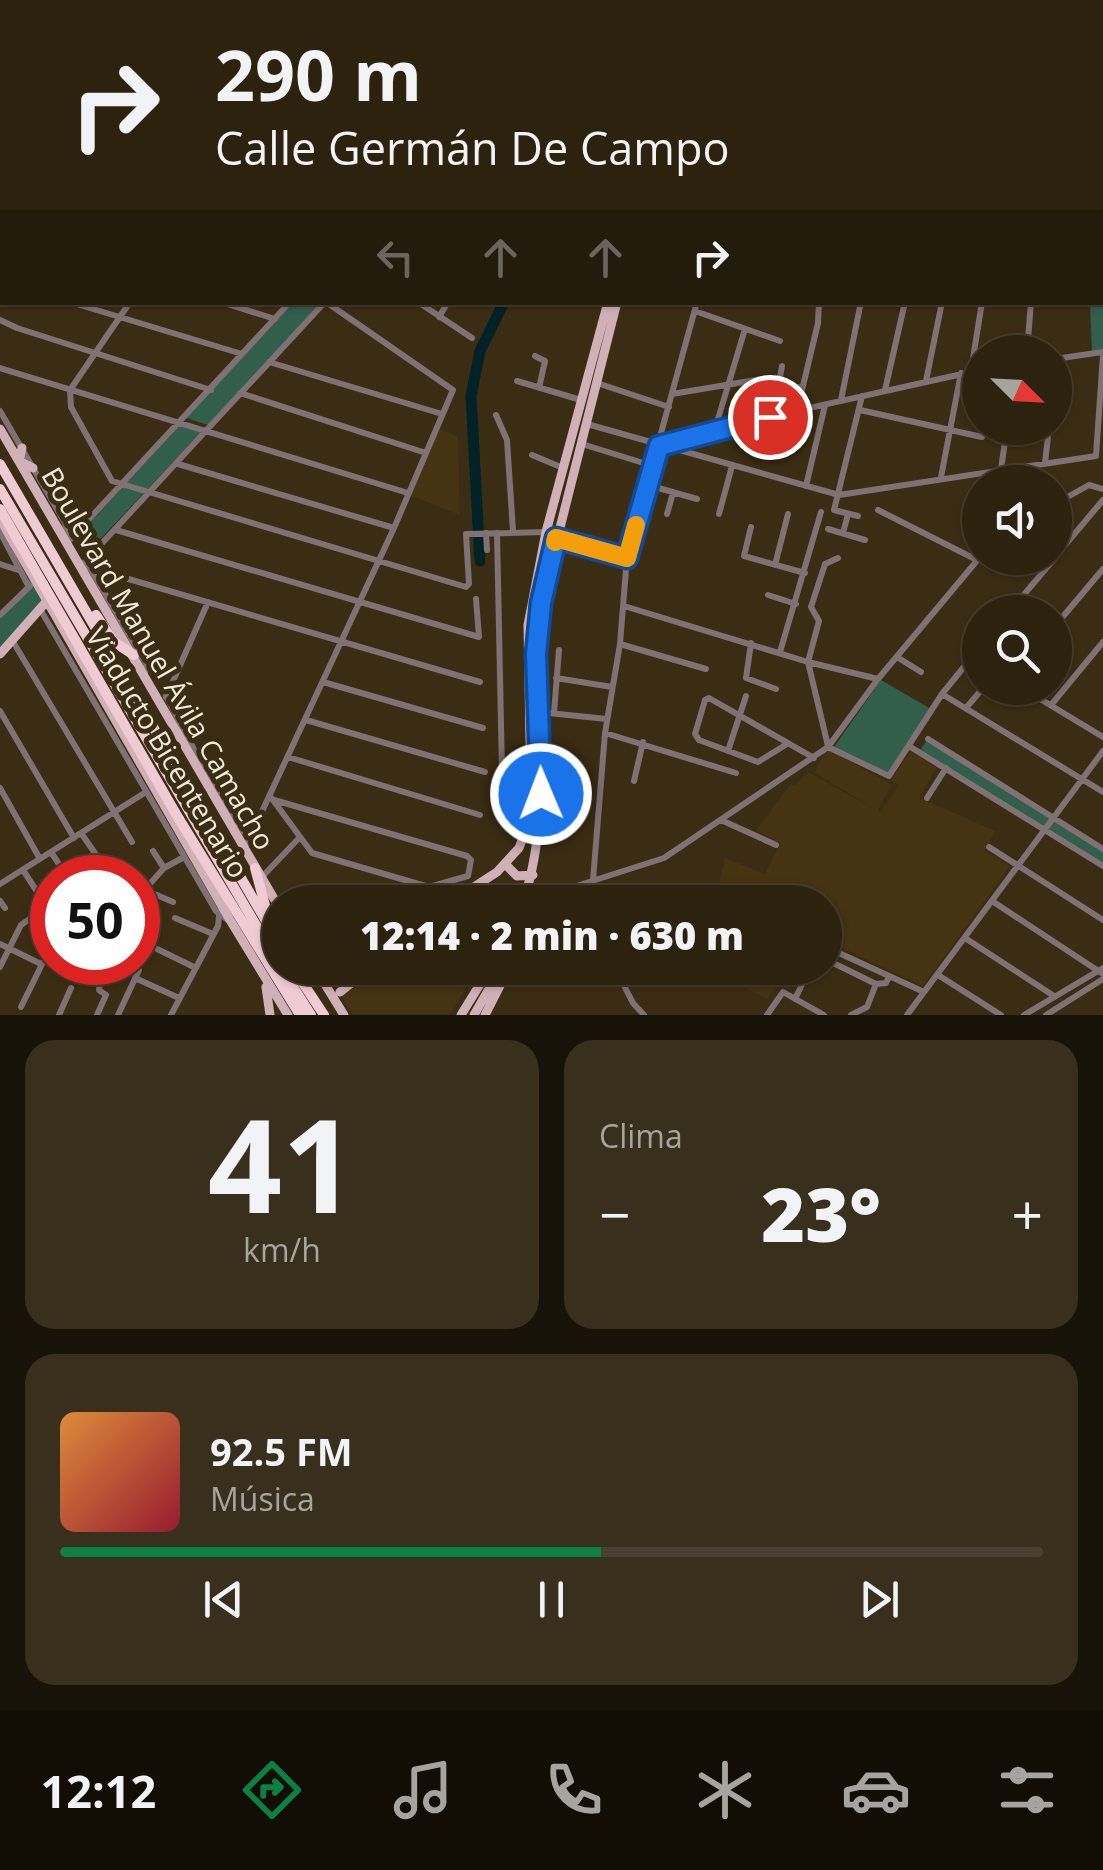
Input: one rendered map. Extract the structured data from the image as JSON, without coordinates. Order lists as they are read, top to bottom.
{
  "streets": {
    "highway": ["Boulevard Manuel Ávila Camacho", "Viaducto Bicentenario"]
  },
  "north": "bottom right",
  "page": {
    "turn": ["290 m", "Calle Germán De Campo"],
    "limit": "50",
    "trip": "12:14 · 2 min · 630 m",
    "tile": [
      ["41", "km/h"],
      "Clima"
    ],
    "heat": ["−", "23°", "+"],
    "song": ["92.5 FM", "Música"],
    "tabs": "12:12"
  }
}
